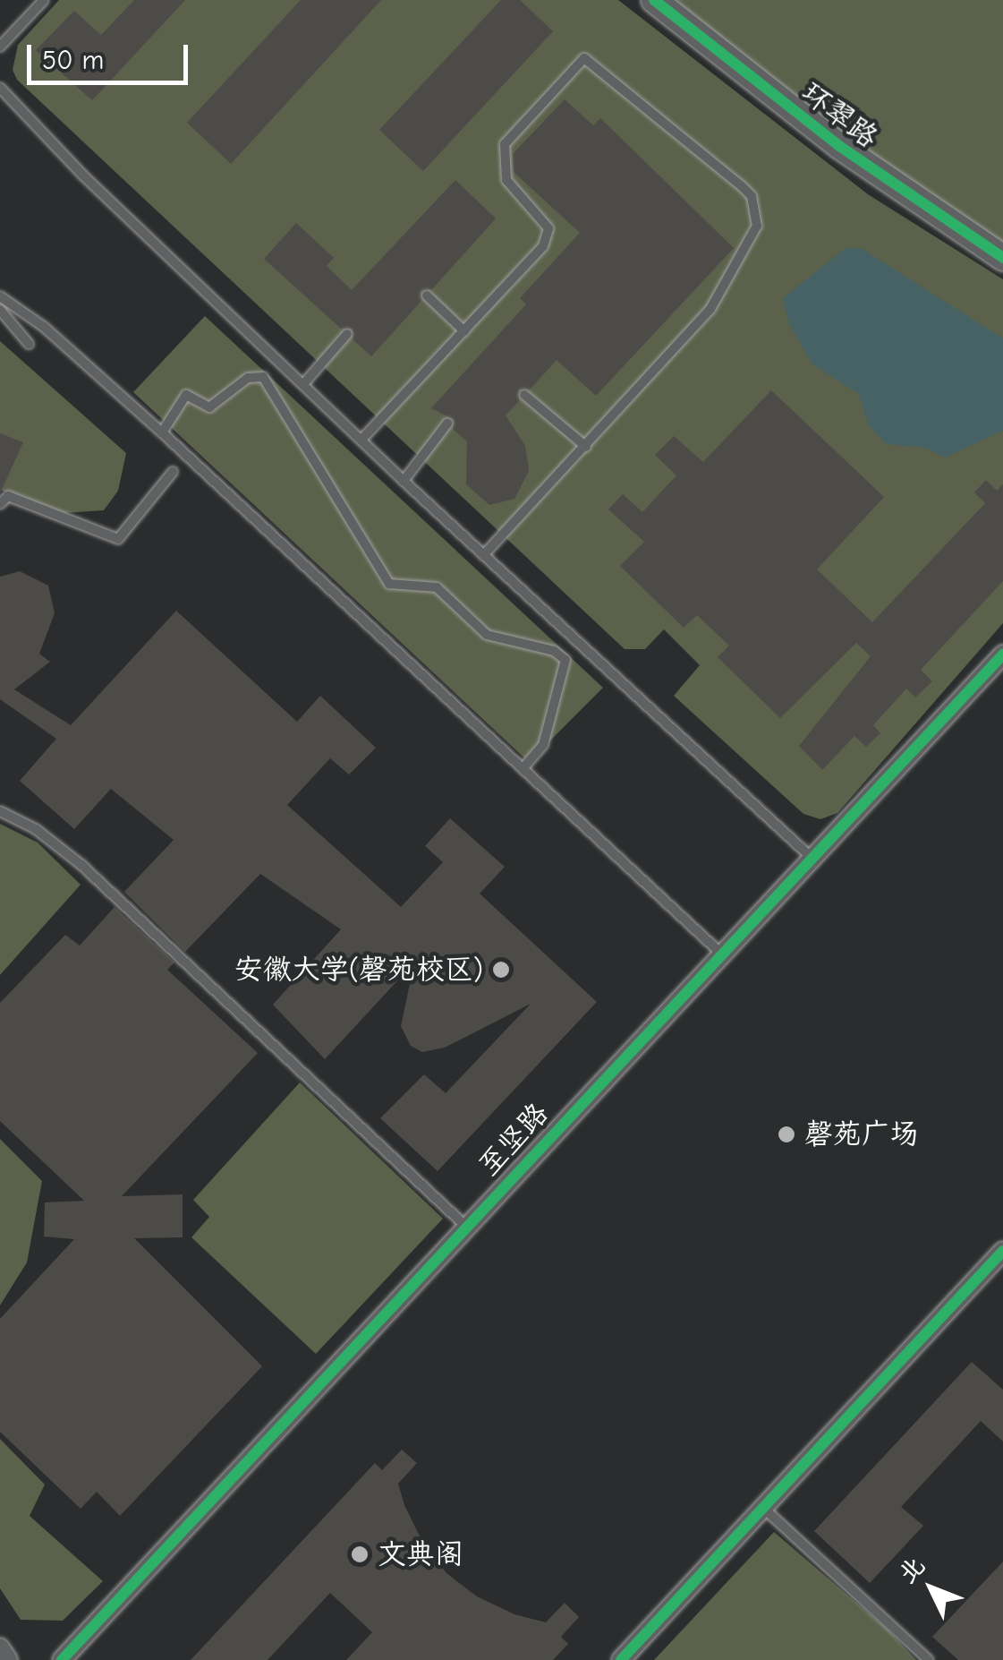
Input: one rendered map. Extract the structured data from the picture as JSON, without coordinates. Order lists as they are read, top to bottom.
{
  "streets": {
    "street": ["环翠路", "至坚路"]
  },
  "places": ["安徽大学(磬苑校区)", "磬苑广场", "文典阁"],
  "scale_bar": "50 m",
  "north": "top left"
}
